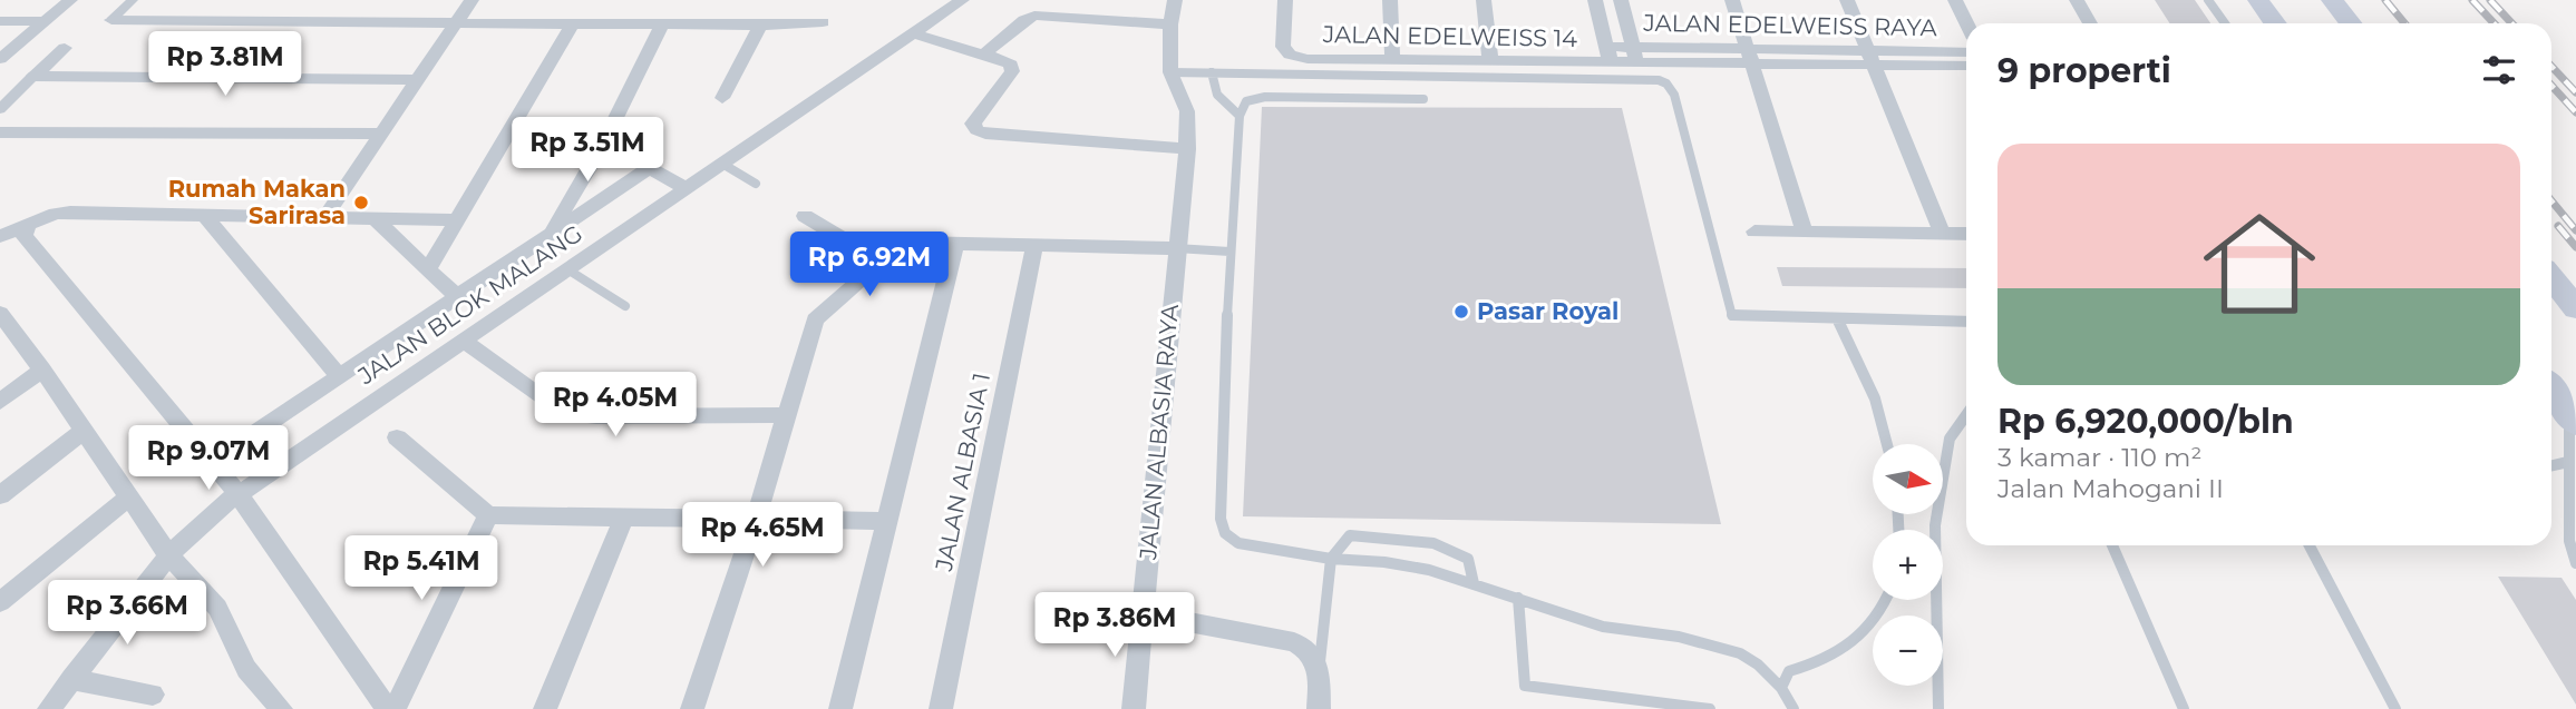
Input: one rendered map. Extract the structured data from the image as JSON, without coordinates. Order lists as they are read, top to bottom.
{
  "streets": {
    "street": [
      "JALAN EDELWEISS RAYA",
      "JALAN EDELWEISS 14",
      "JALAN BLOK MALANG",
      "JALAN ALBASIA RAYA",
      "JALAN ALBASIA 1"
    ]
  },
  "crossings": [
    ["JALAN EDELWEISS RAYA", "JALAN EDELWEISS 14"]
  ],
  "places": ["Rumah Makan Sarirasa", "Pasar Royal"],
  "north": "right",
  "page": {
    "heading": "9 properti",
    "price": [
      "Rp 3.81M",
      "Rp 3.51M",
      "Rp 6.92M",
      "Rp 4.05M",
      "Rp 9.07M",
      "Rp 4.65M",
      "Rp 5.41M",
      "Rp 3.66M",
      "Rp 3.86M"
    ],
    "list": [
      {
        "name": "Rp 6,920,000/bln",
        "note": "3 kamar · 110 m² · Jalan Mahogani II"
      }
    ],
    "map_buttons": ["+", "−"]
  }
}
